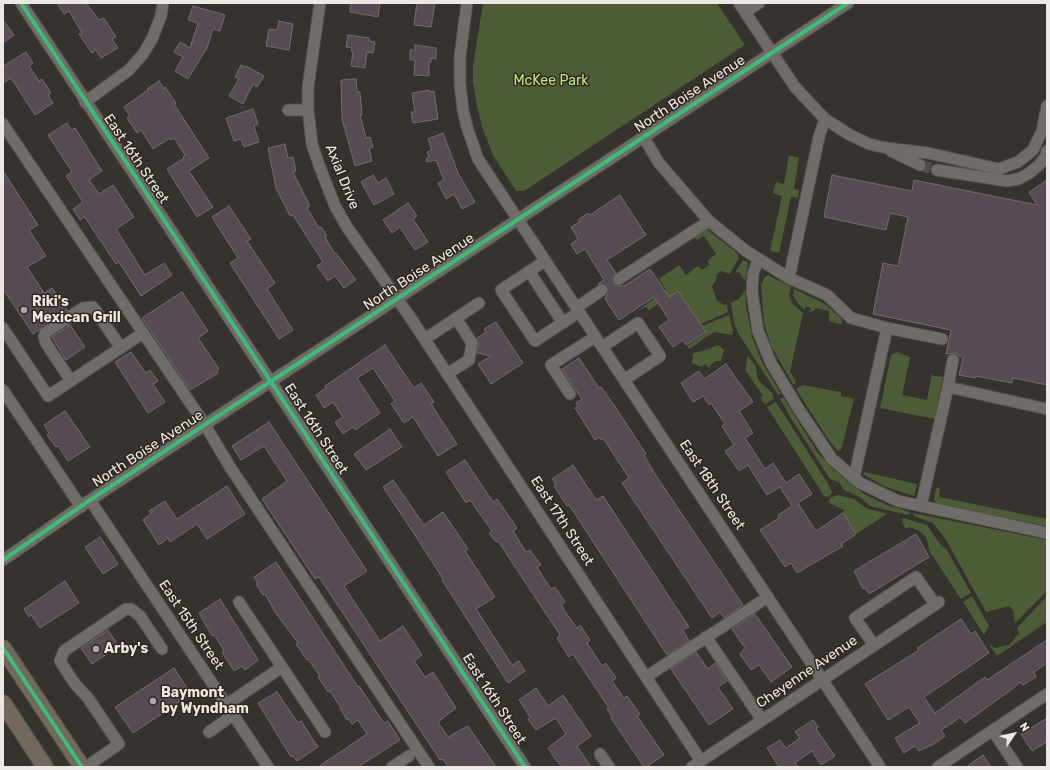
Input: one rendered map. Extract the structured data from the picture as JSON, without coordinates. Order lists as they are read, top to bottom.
{
  "streets": {
    "street": [
      "North Boise Avenue",
      "East 16th Street",
      "Axial Drive",
      "East 18th Street",
      "East 17th Street",
      "East 15th Street",
      "Cheyenne Avenue"
    ]
  },
  "crossings": [
    ["North Boise Avenue", "East 16th Street"],
    ["North Boise Avenue", "Axial Drive"],
    ["North Boise Avenue", "East 18th Street"],
    ["North Boise Avenue", "East 17th Street"],
    ["North Boise Avenue", "East 15th Street"],
    ["Axial Drive", "East 17th Street"],
    ["East 18th Street", "Cheyenne Avenue"],
    ["East 17th Street", "Cheyenne Avenue"]
  ],
  "parks": ["McKee Park"],
  "places": ["Riki's Mexican Grill", "Arby's", "Baymont by Wyndham"],
  "north": "top right"
}
